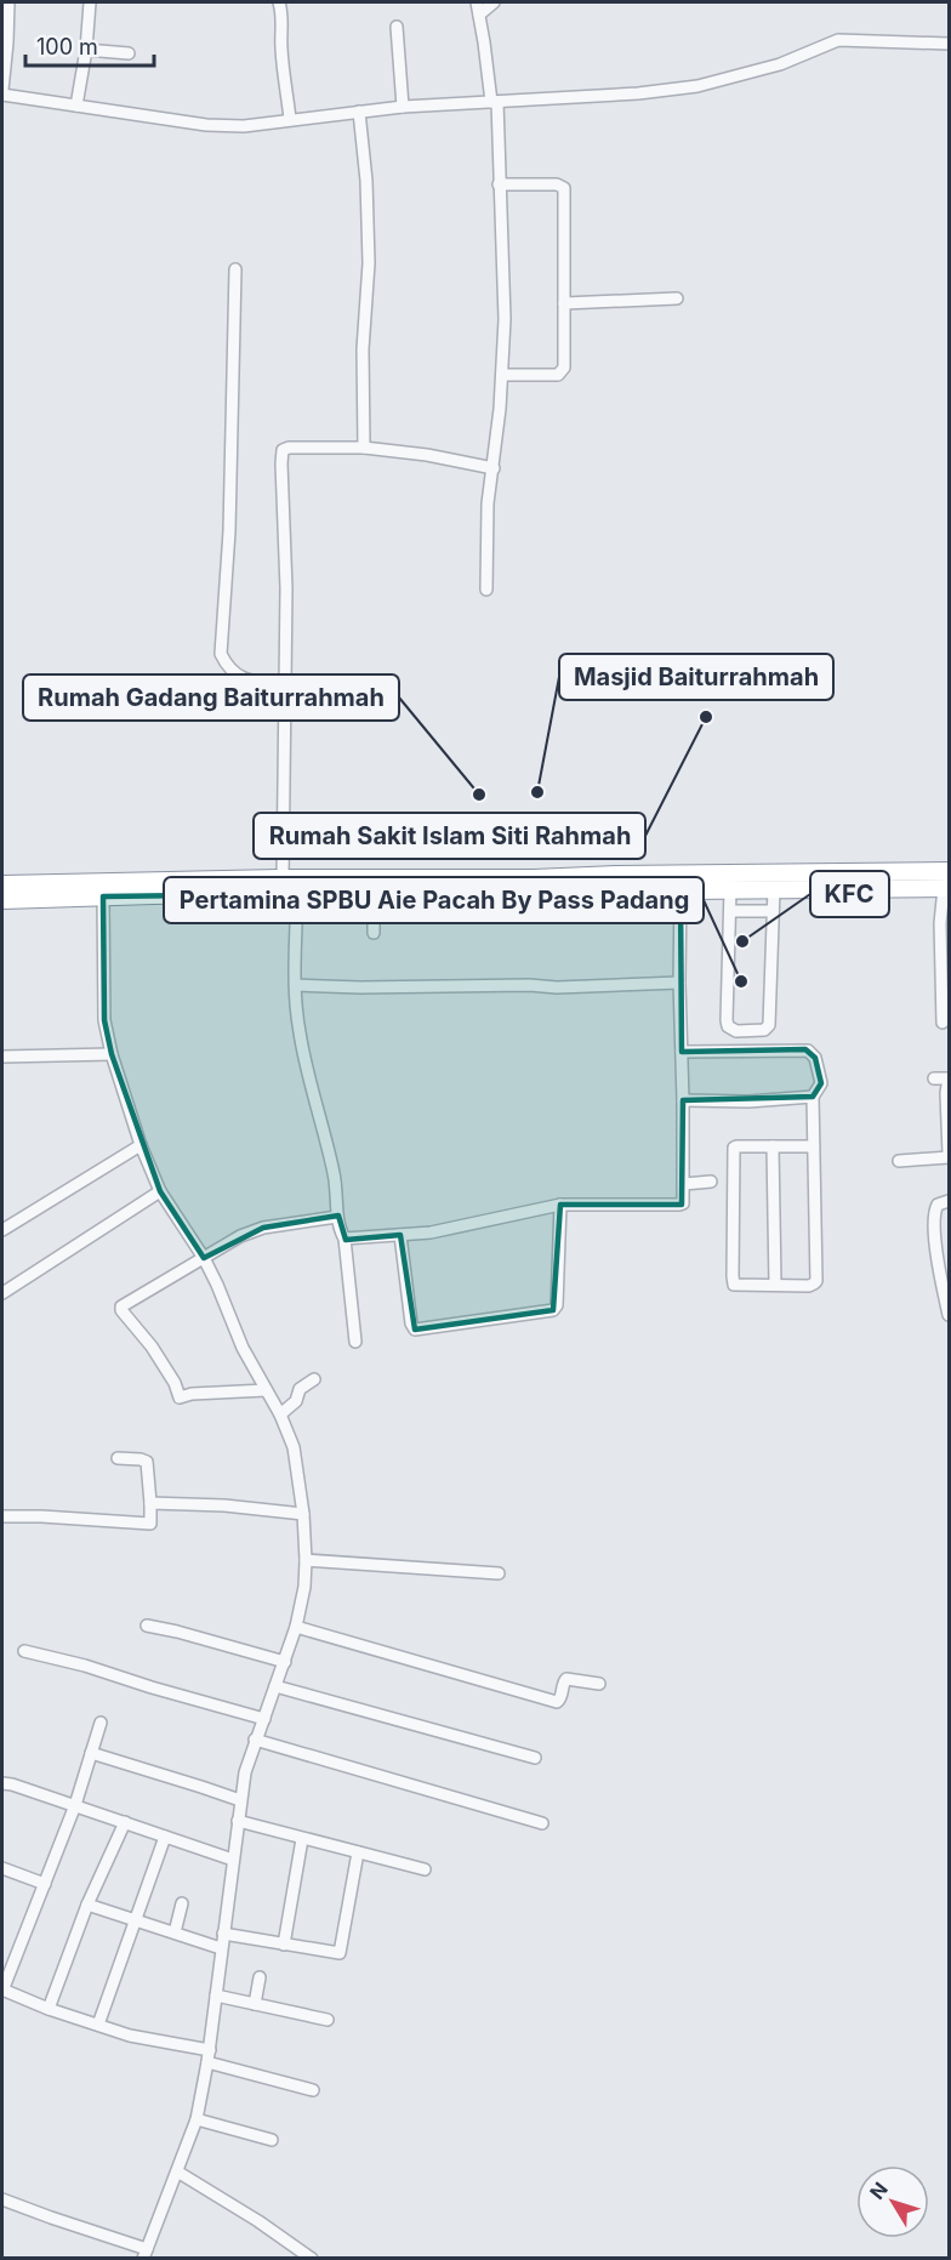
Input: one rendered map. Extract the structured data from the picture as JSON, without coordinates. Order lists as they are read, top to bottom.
{
  "places": [
    "Rumah Sakit Islam Siti Rahmah",
    "Masjid Baiturrahmah",
    "Rumah Gadang Baiturrahmah",
    "KFC",
    "Pertamina SPBU Aie Pacah By Pass Padang"
  ],
  "scale_bar": "100 m",
  "north": "top left"
}
